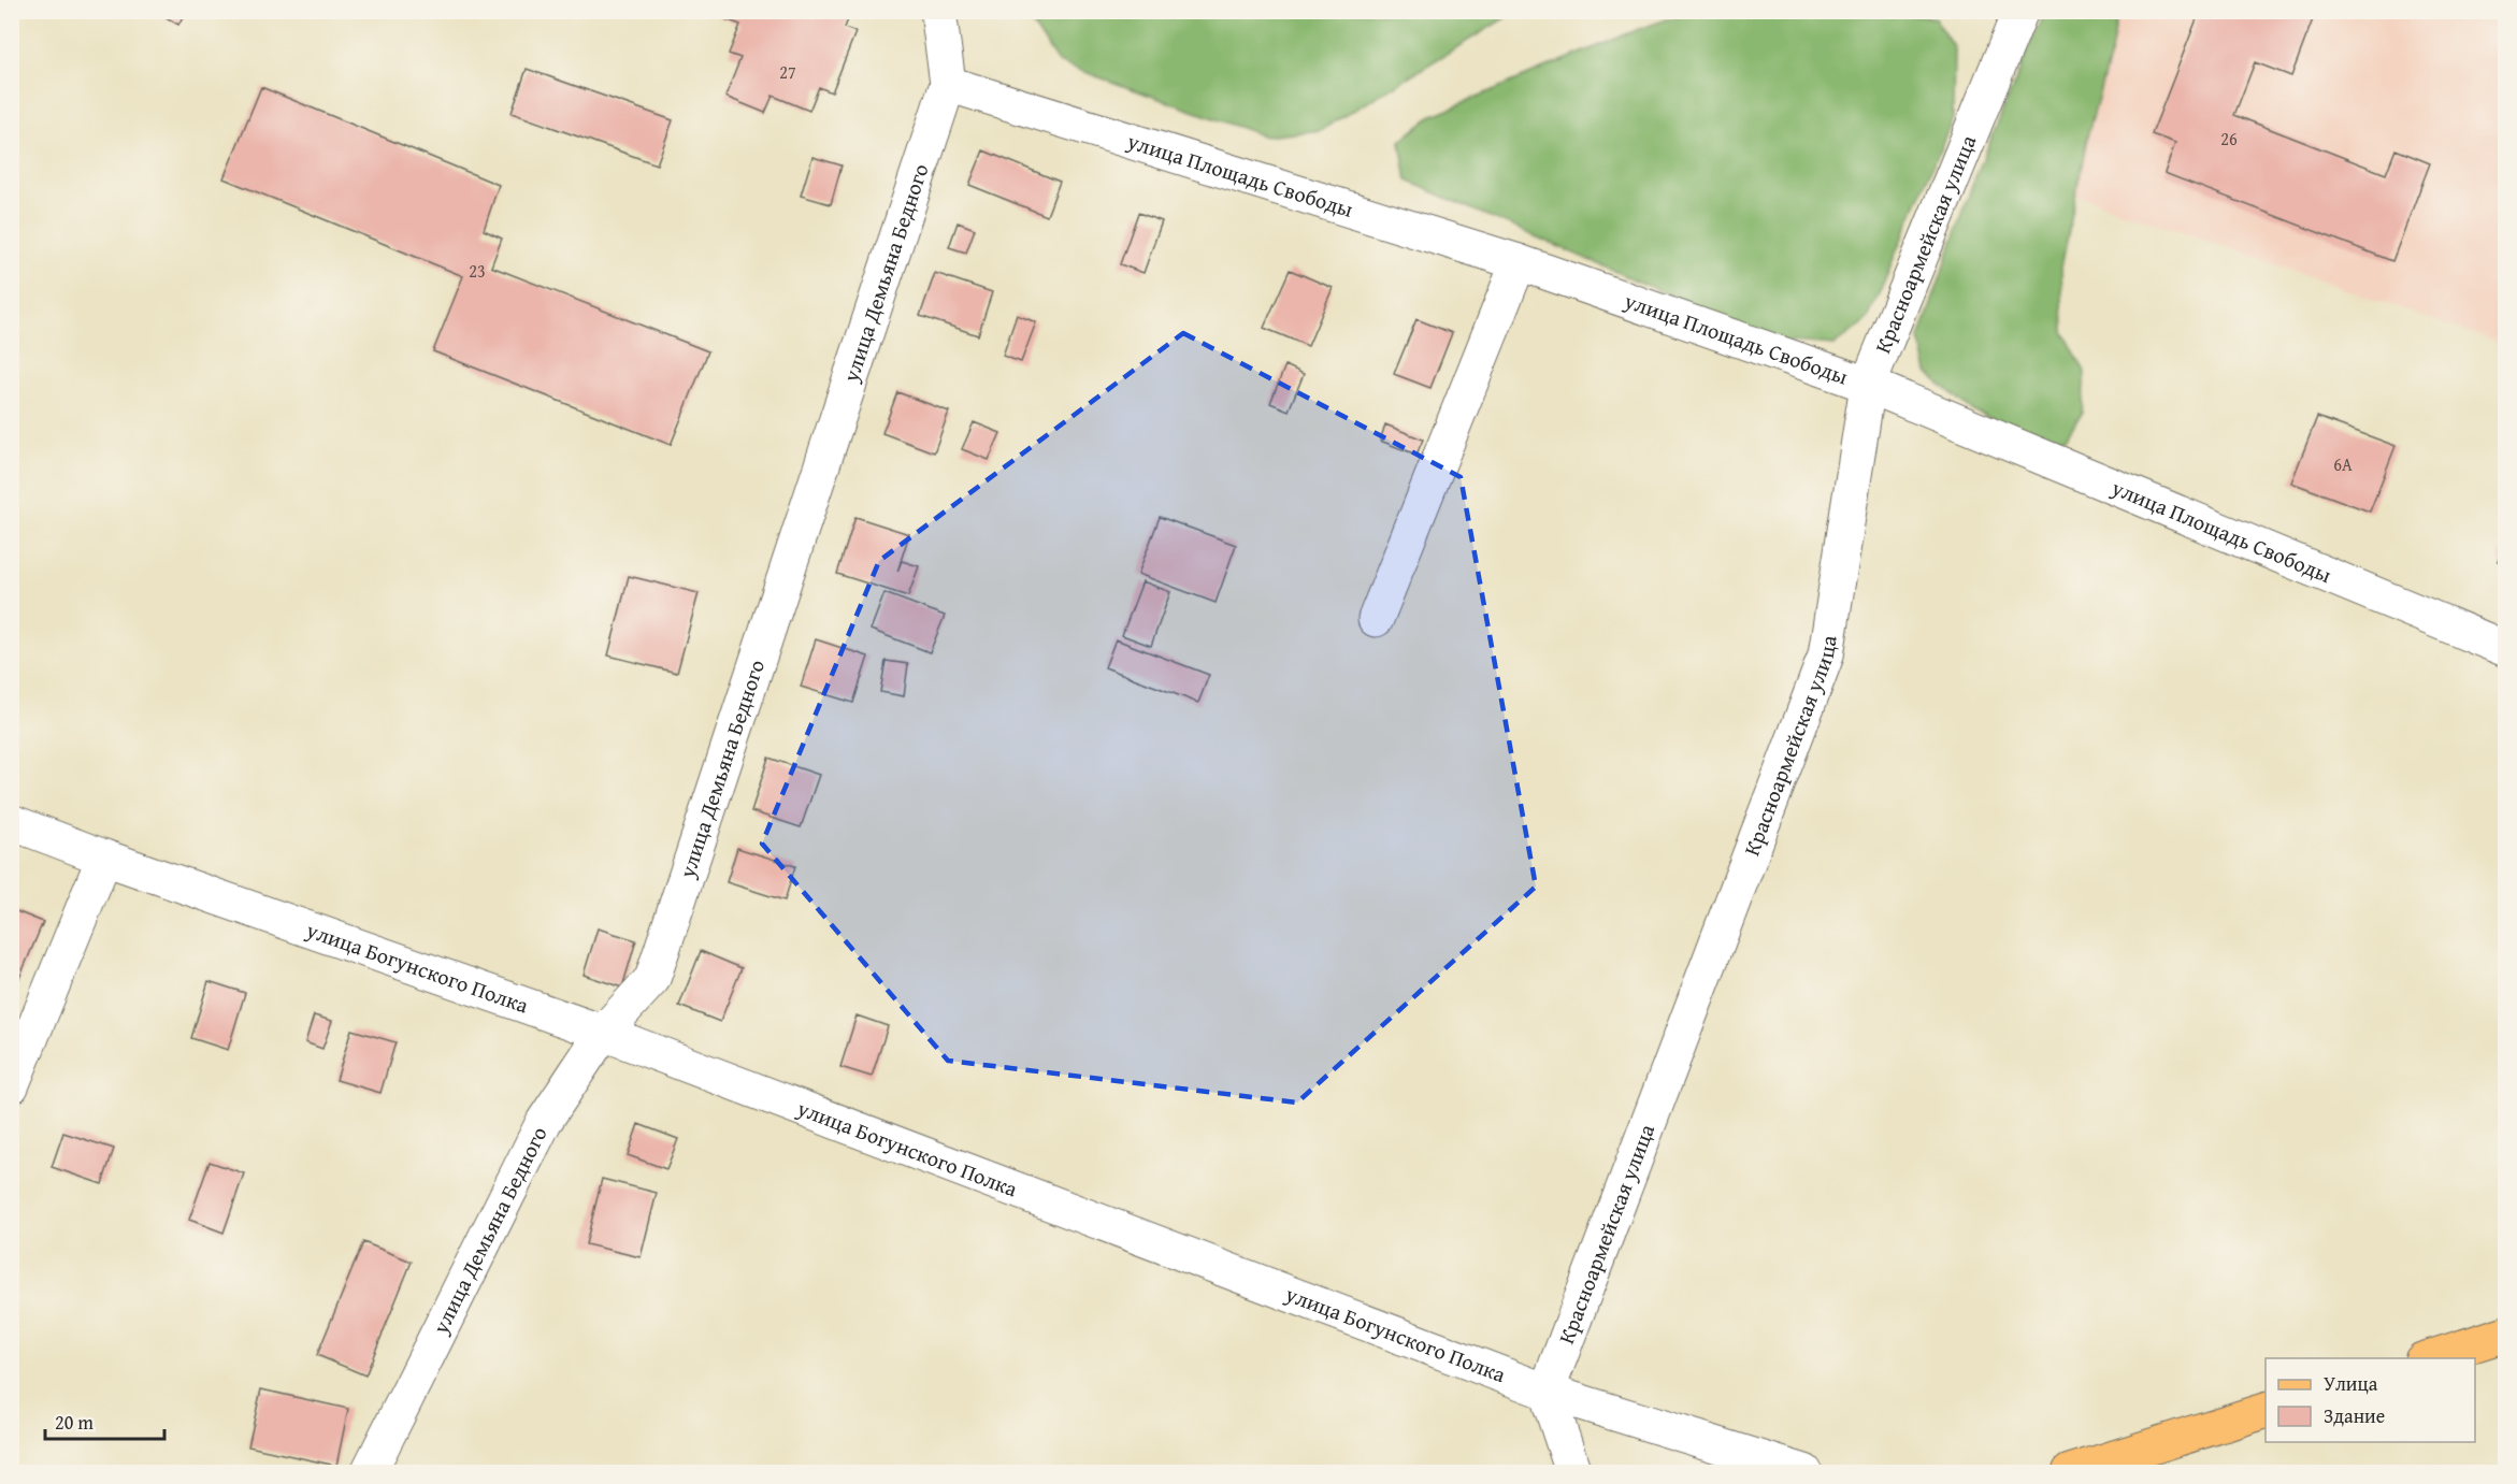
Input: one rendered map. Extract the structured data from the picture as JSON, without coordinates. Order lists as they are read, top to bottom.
{
  "streets": {
    "street": [
      "улица Площадь Свободы",
      "Красноармейская улица",
      "улица Демьяна Бедного",
      "улица Богунского Полка"
    ]
  },
  "crossings": [
    ["улица Площадь Свободы", "Красноармейская улица"],
    ["улица Площадь Свободы", "улица Демьяна Бедного"],
    ["Красноармейская улица", "улица Богунского Полка"],
    ["улица Демьяна Бедного", "улица Богунского Полка"]
  ],
  "house_numbers": [
    "27",
    "26",
    "23",
    "6А"
  ],
  "legend": ["Улица", "Здание"],
  "scale_bar": "20 m"
}
